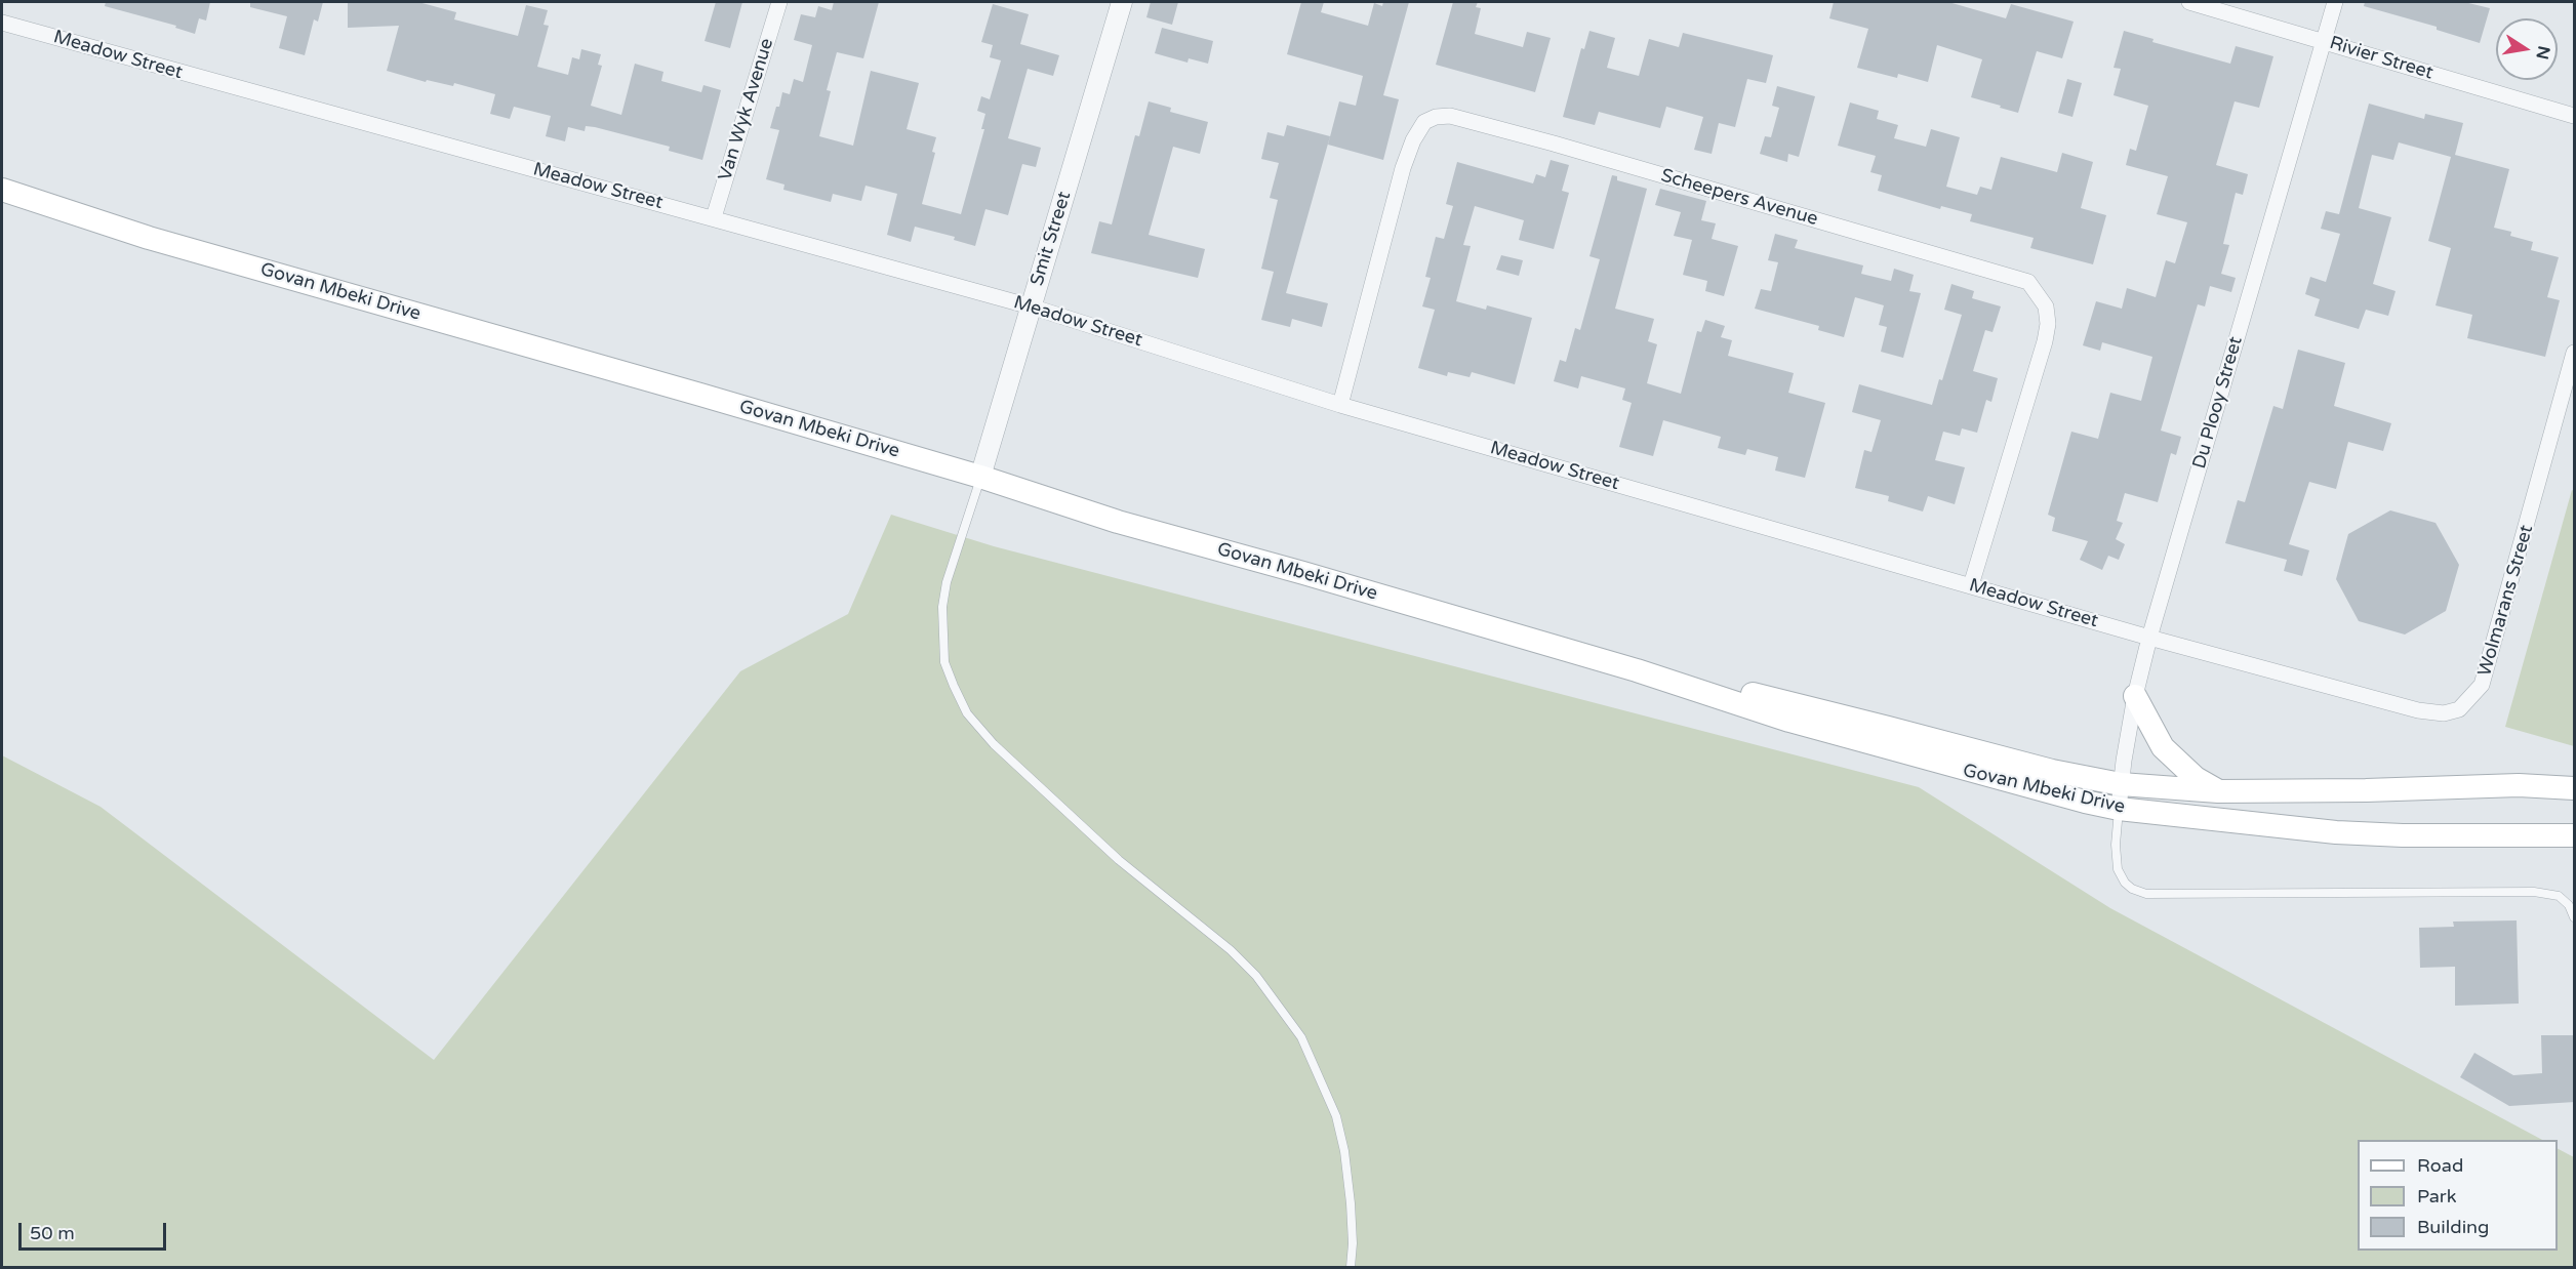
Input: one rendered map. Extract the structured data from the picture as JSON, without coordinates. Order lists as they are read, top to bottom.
{
  "streets": {
    "main road": ["Govan Mbeki Drive"],
    "street": [
      "Meadow Street",
      "Rivier Street",
      "Van Wyk Avenue",
      "Scheepers Avenue",
      "Smit Street",
      "Du Plooy Street",
      "Wolmarans Street"
    ]
  },
  "crossings": [
    ["Meadow Street", "Van Wyk Avenue"],
    ["Meadow Street", "Scheepers Avenue"],
    ["Meadow Street", "Smit Street"],
    ["Meadow Street", "Du Plooy Street"],
    ["Meadow Street", "Wolmarans Street"],
    ["Rivier Street", "Du Plooy Street"],
    ["Smit Street", "Govan Mbeki Drive"],
    ["Govan Mbeki Drive", "Du Plooy Street"],
    ["Du Plooy Street", "Wolmarans Street"]
  ],
  "legend": ["Road", "Park", "Building"],
  "scale_bar": "50 m",
  "north": "right"
}
